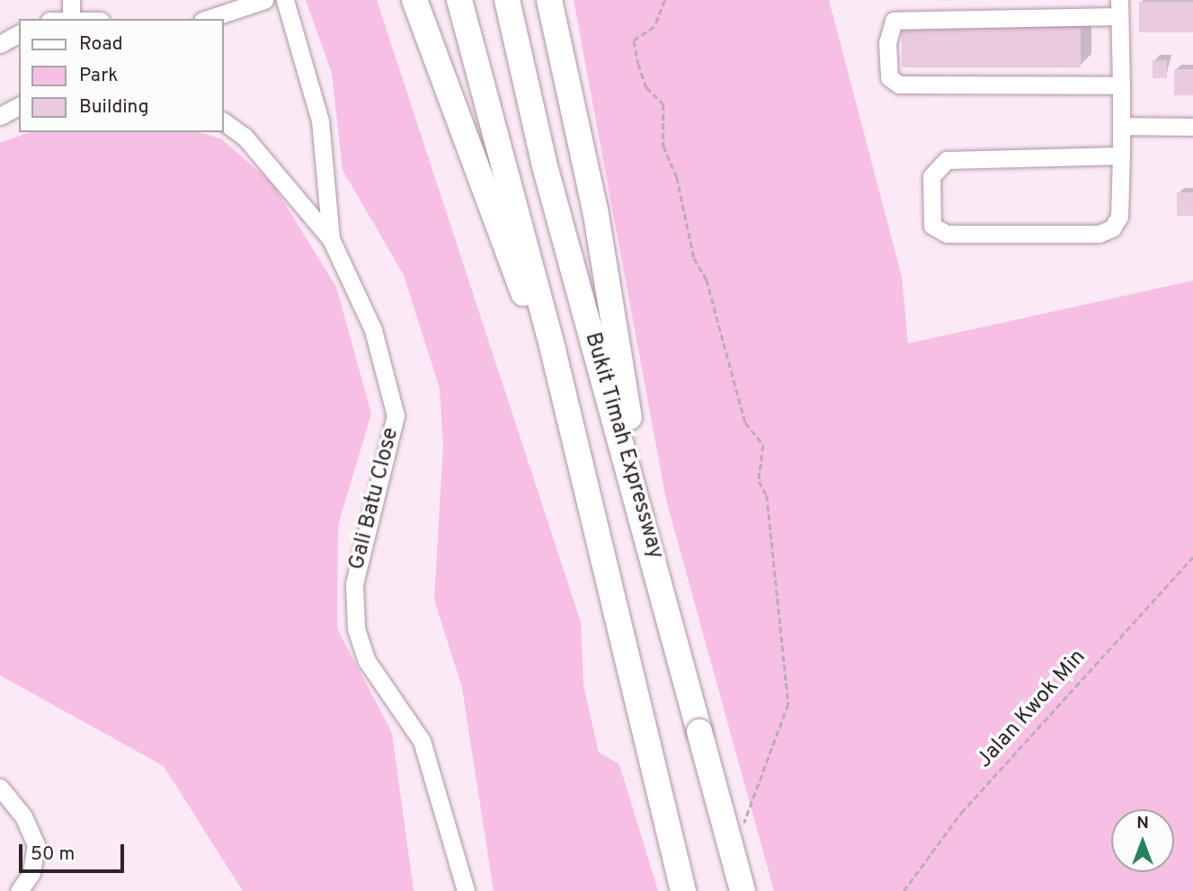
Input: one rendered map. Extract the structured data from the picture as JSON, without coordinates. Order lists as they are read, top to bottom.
{
  "streets": {
    "highway": ["Bukit Timah Expressway"],
    "street": ["Gali Batu Close"],
    "path": ["Jalan Kwok Min"]
  },
  "legend": ["Road", "Park", "Building"],
  "scale_bar": "50 m",
  "north": "top"
}
